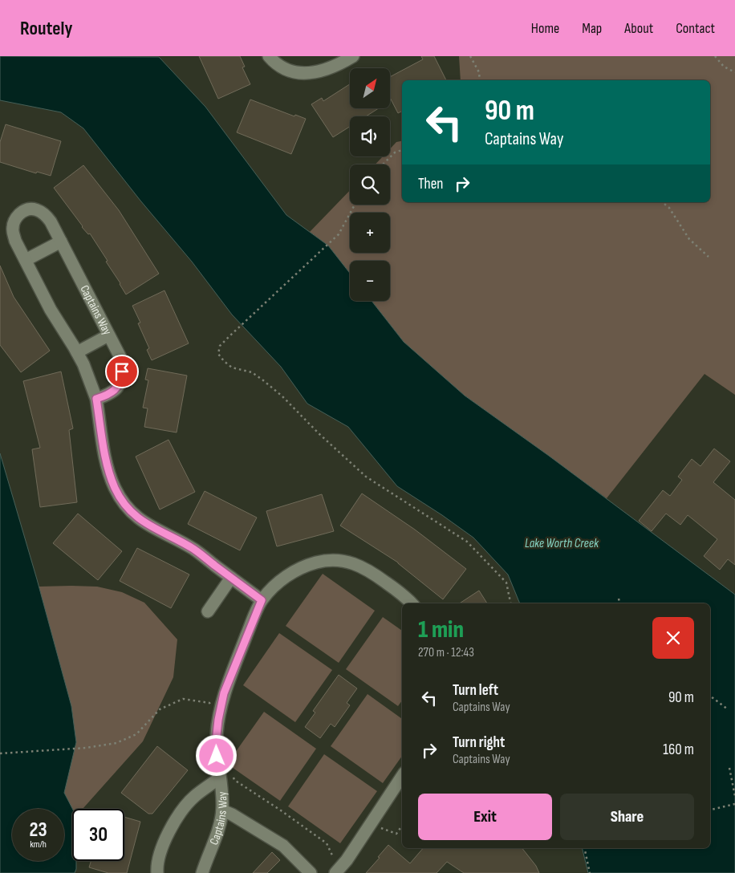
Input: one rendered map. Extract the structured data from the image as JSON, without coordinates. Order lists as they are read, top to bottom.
{
  "streets": {
    "street": ["Captains Way"]
  },
  "water": ["Lake Worth Creek"],
  "north": "top right",
  "page": {
    "header": "Routely",
    "nav": [
      "Home",
      "Map",
      "About",
      "Contact"
    ],
    "map_buttons": ["+", "−"],
    "turn": ["90 m", "Captains Way"],
    "then": "Then",
    "heading": ["1 min", "270 m · 12:43"],
    "list": [
      {
        "name": "Turn left",
        "note": "Captains Way",
        "value": "90 m"
      },
      {
        "name": "Turn right",
        "note": "Captains Way",
        "value": "160 m"
      }
    ],
    "buttons": ["Exit", "Share"],
    "speed": "23 km/h",
    "limit": "30"
  }
}
